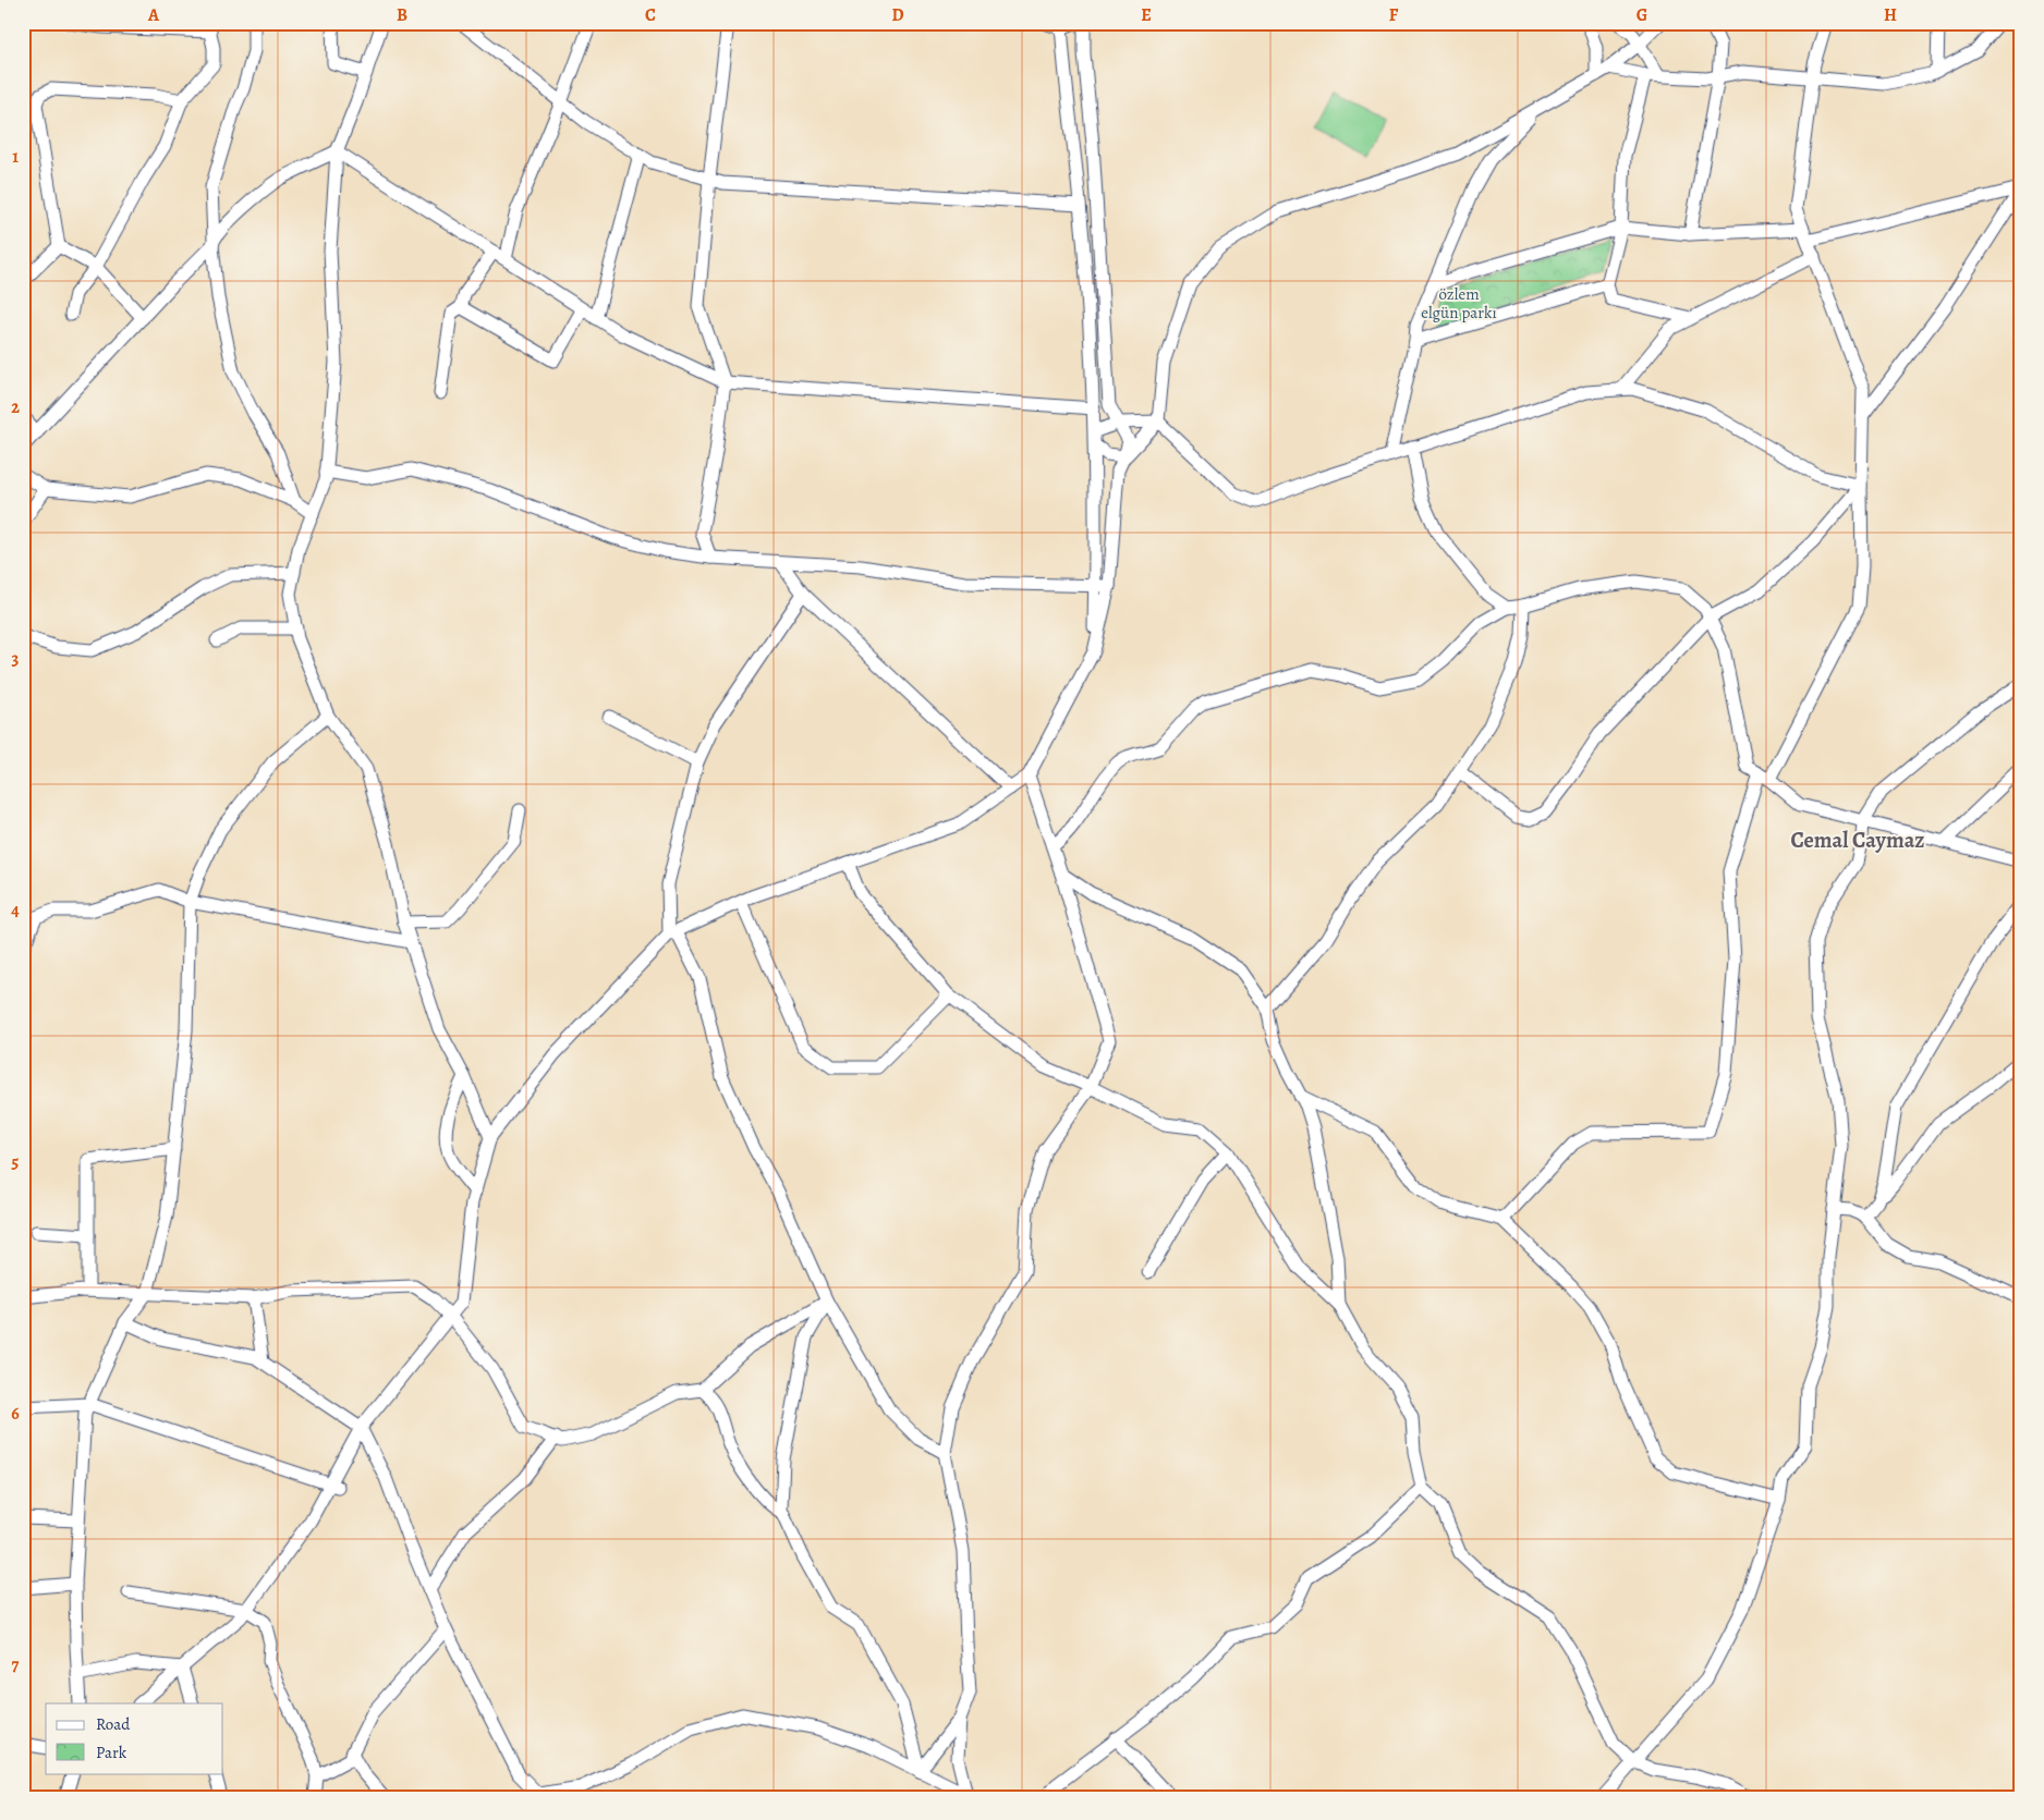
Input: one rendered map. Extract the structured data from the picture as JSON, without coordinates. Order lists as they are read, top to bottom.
{
  "districts": ["Cemal Caymaz"],
  "parks": ["özlem elgün parkı"],
  "legend": ["Road", "Park"],
  "grid": {
    "columns": [
      "A",
      "B",
      "C",
      "D",
      "E",
      "F",
      "G",
      "H"
    ],
    "rows": [
      "1",
      "2",
      "3",
      "4",
      "5",
      "6",
      "7"
    ]
  }
}
